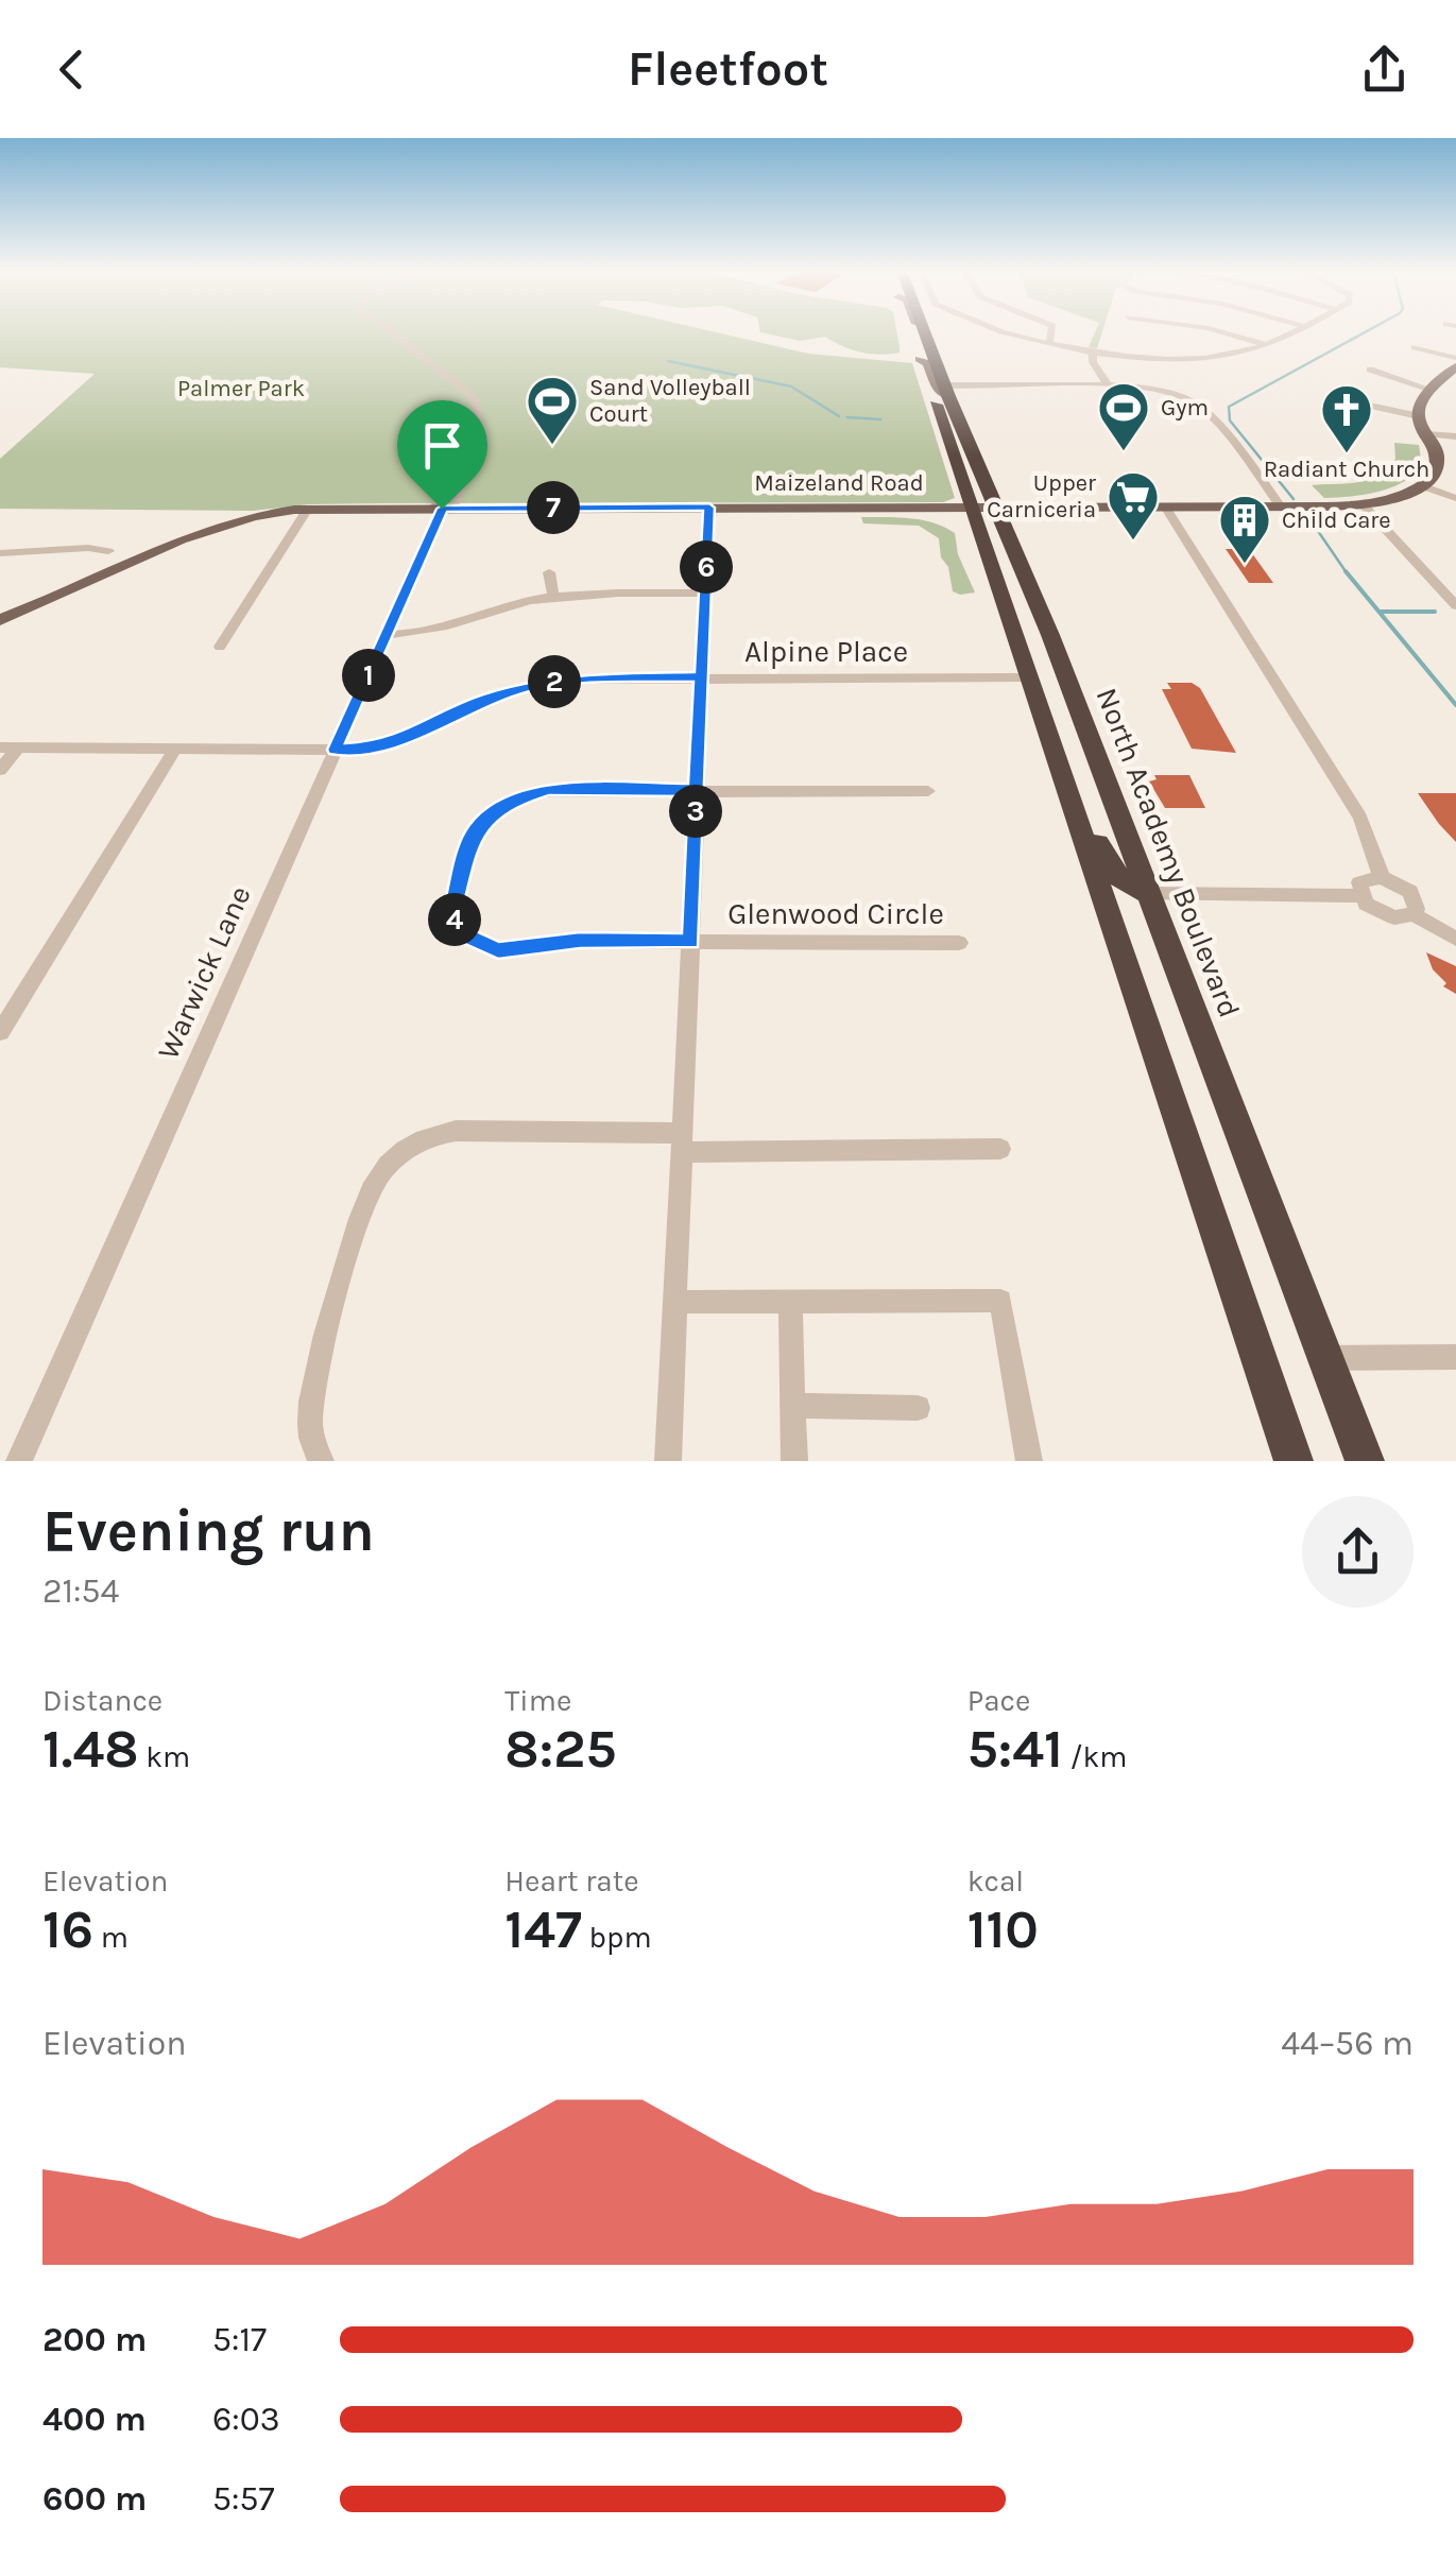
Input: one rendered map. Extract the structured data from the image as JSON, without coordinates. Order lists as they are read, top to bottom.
{
  "streets": {
    "highway": ["North Academy Boulevard"],
    "main road": ["Maizeland Road"],
    "street": ["Alpine Place", "Glenwood Circle", "Warwick Lane"]
  },
  "crossings": [
    ["Maizeland Road", "North Academy Boulevard"],
    ["Maizeland Road", "Warwick Lane"],
    ["Alpine Place", "North Academy Boulevard"],
    ["Alpine Place", "Warwick Lane"]
  ],
  "parks": ["Palmer Park"],
  "places": {
    "sports": ["Sand Volleyball Court", "Gym"],
    "church": ["Radiant Church"],
    "supermarket": ["Upper Carniceria"],
    "building": ["Child Care"]
  },
  "page": {
    "header": "Fleetfoot",
    "pins": [
      "7",
      "6",
      "1",
      "2",
      "3",
      "4"
    ],
    "heading": ["Evening run", "21:54"],
    "stats": [
      ["Distance", "1.48 km"],
      ["Time", "8:25"],
      ["Pace", "5:41 /km"],
      ["Elevation", "16 m"],
      ["Heart rate", "147 bpm"],
      ["kcal", "110"]
    ],
    "chart": ["Elevation", "44–56 m"],
    "list": [
      {
        "name": "200 m",
        "note": "5:17"
      },
      {
        "name": "400 m",
        "note": "6:03"
      },
      {
        "name": "600 m",
        "note": "5:57"
      }
    ]
  }
}
